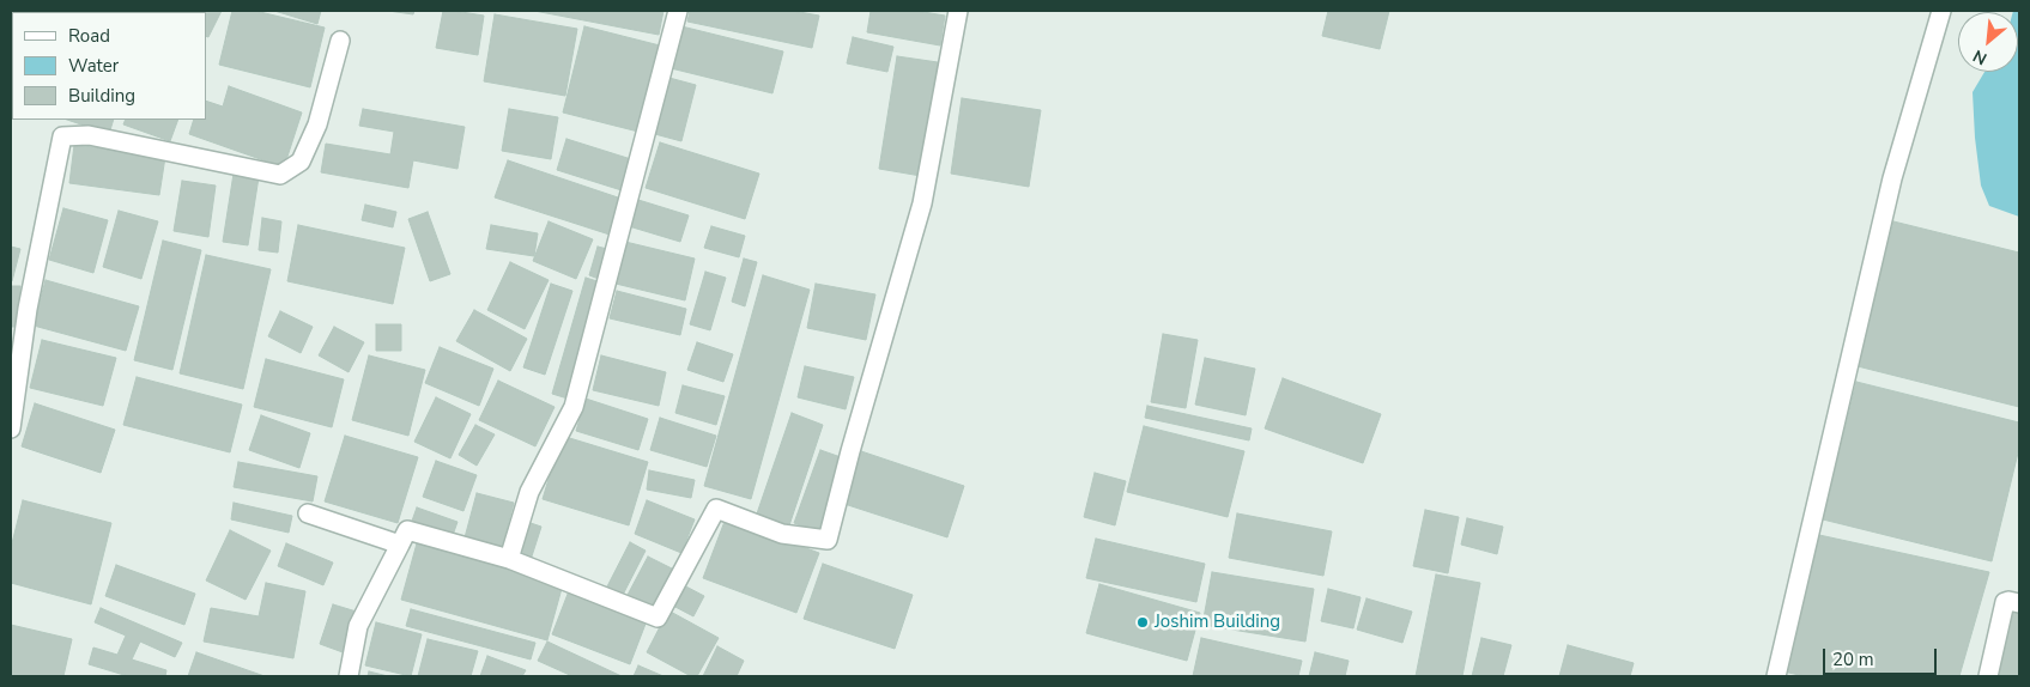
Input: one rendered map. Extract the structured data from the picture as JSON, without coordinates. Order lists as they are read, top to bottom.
{
  "places": ["Joshim Building"],
  "legend": ["Road", "Water", "Building"],
  "scale_bar": "20 m",
  "north": "bottom left"
}
